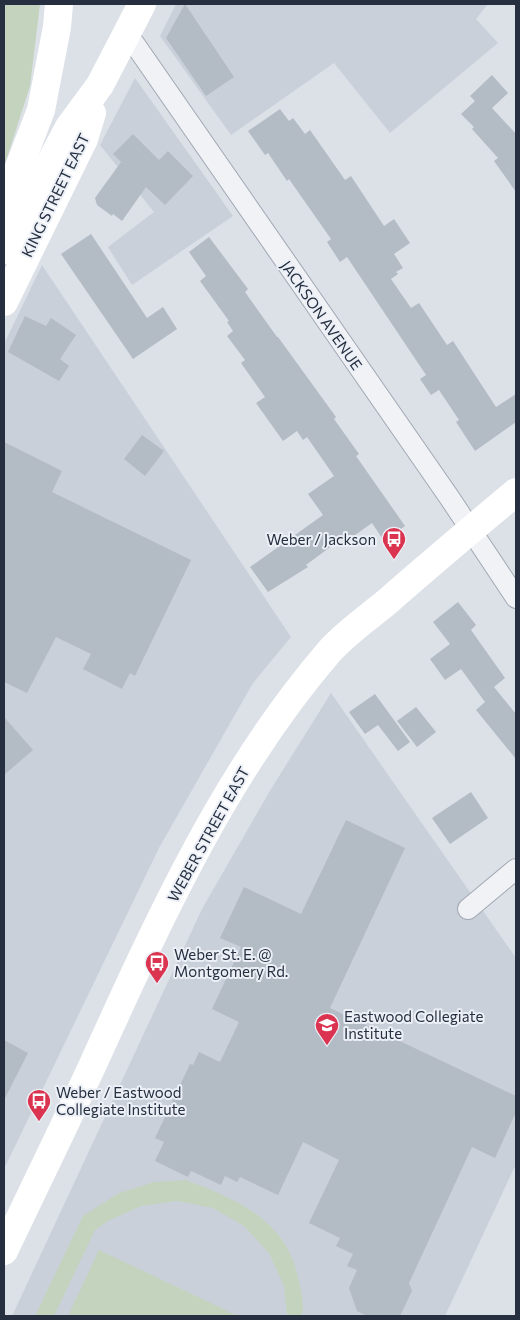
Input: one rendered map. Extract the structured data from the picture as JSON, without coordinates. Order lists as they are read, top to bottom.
{
  "streets": {
    "main road": ["KING STREET EAST", "WEBER STREET EAST"],
    "street": ["JACKSON AVENUE"]
  },
  "crossings": [
    ["KING STREET EAST", "JACKSON AVENUE"],
    ["JACKSON AVENUE", "WEBER STREET EAST"]
  ],
  "places": {
    "bus stop": ["Weber / Jackson", "Weber St. E. @ Montgomery Rd.", "Weber / Eastwood Collegiate Institute"],
    "school or university": ["Eastwood Collegiate Institute"]
  }
}
